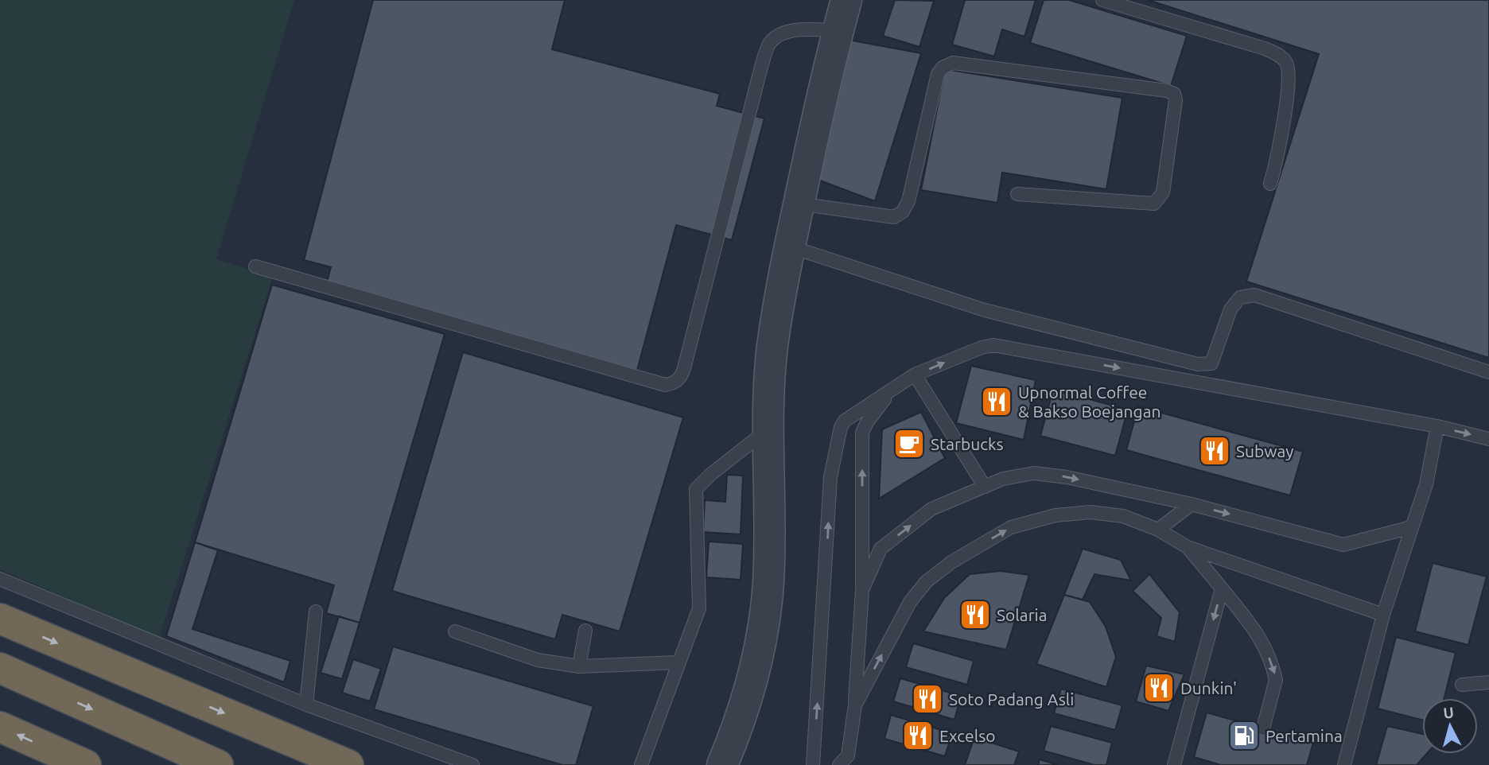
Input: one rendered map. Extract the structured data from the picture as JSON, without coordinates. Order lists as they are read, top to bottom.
{
  "places": {
    "restaurant": [
      "Upnormal Coffee & Bakso Boejangan",
      "Subway",
      "Solaria",
      "Dunkin'",
      "Soto Padang Asli",
      "Excelso"
    ],
    "cafe": ["Starbucks"],
    "fuel station": ["Pertamina"]
  },
  "north": "top"
}
